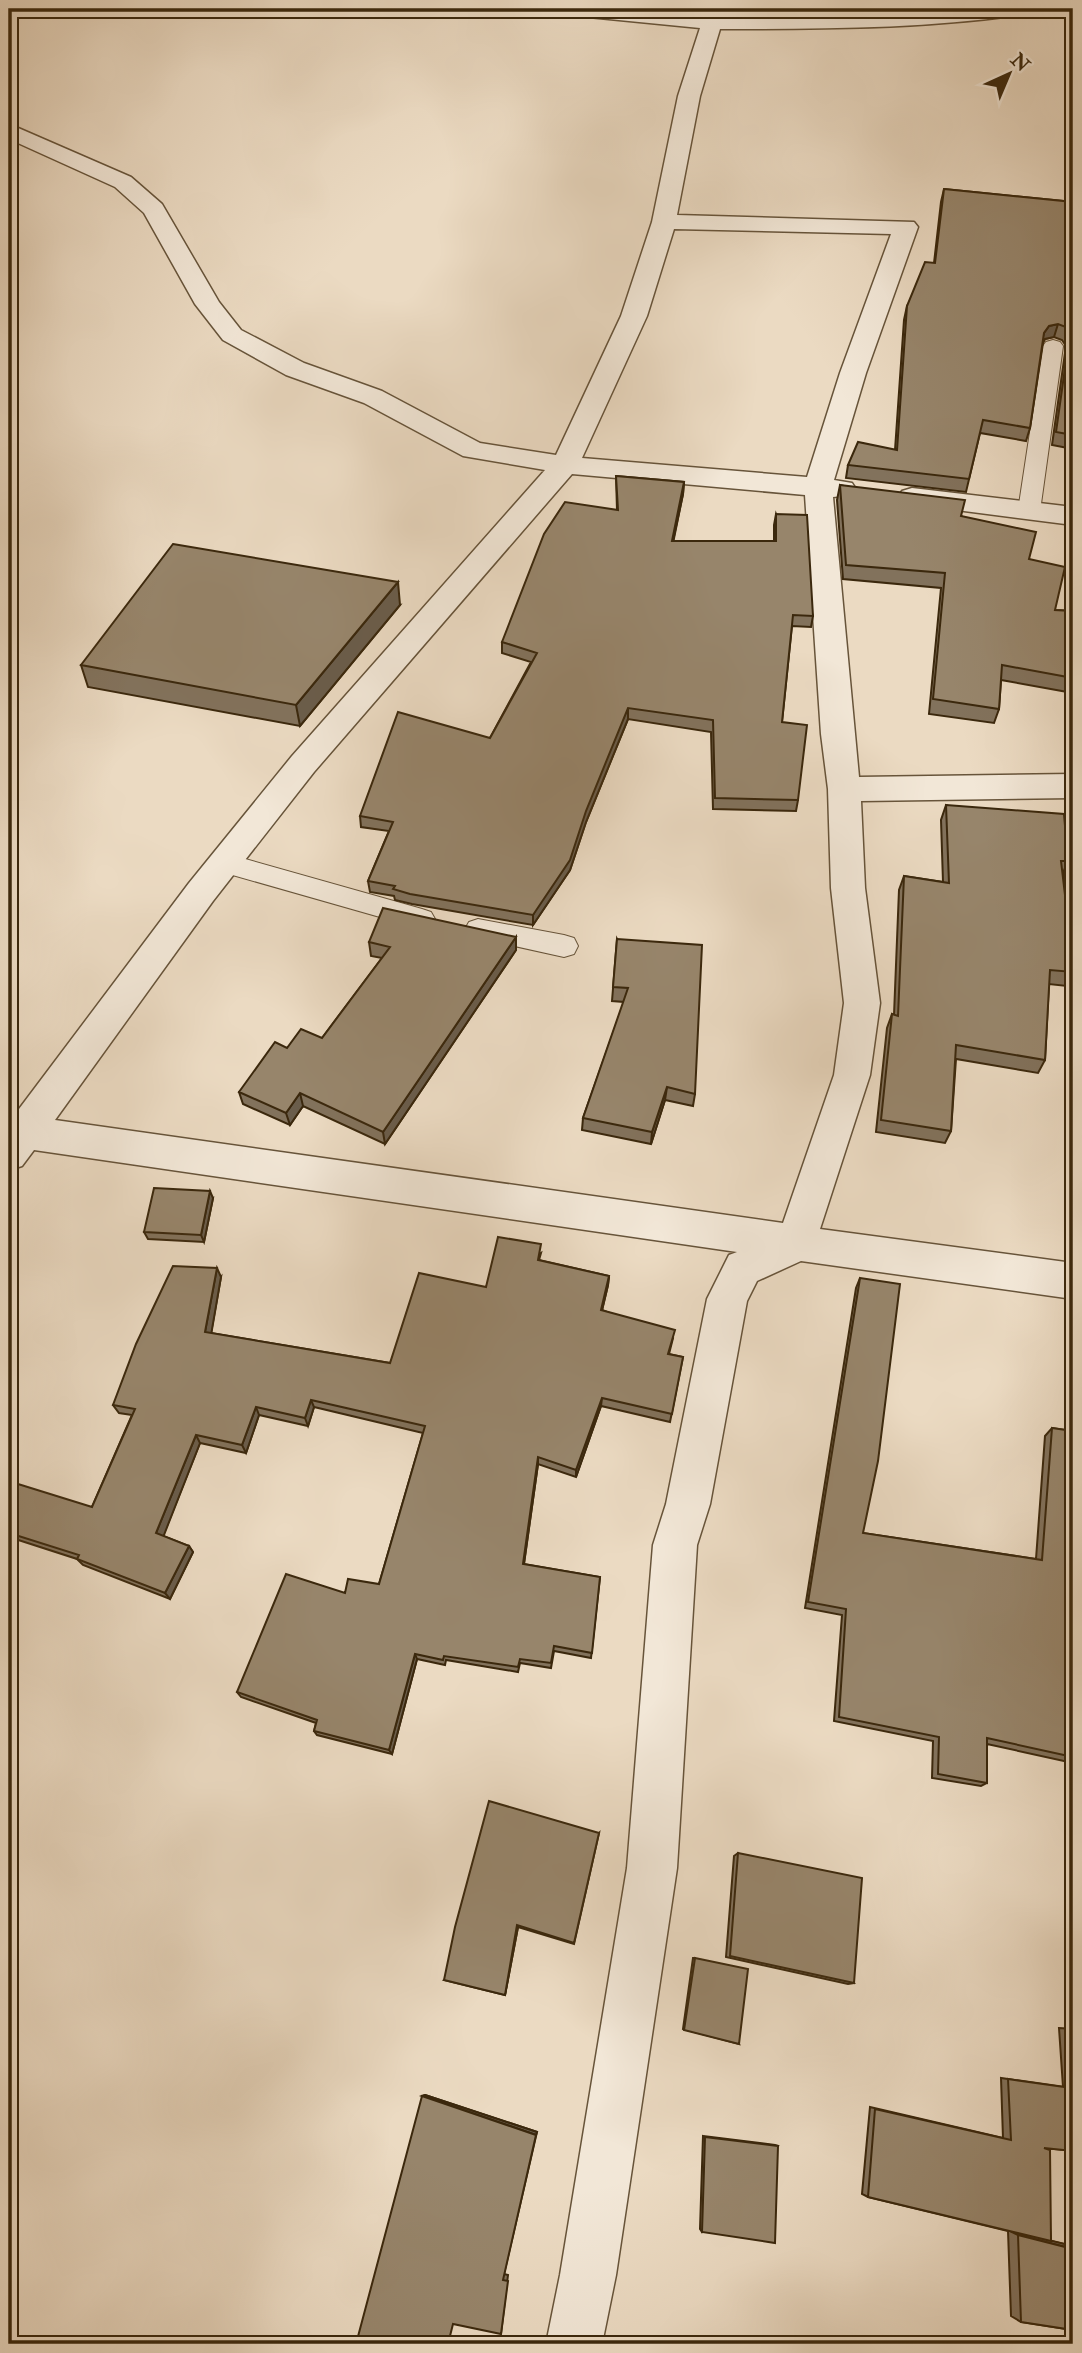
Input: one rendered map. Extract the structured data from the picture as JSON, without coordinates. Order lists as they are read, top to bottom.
{
  "north": "top right"
}
